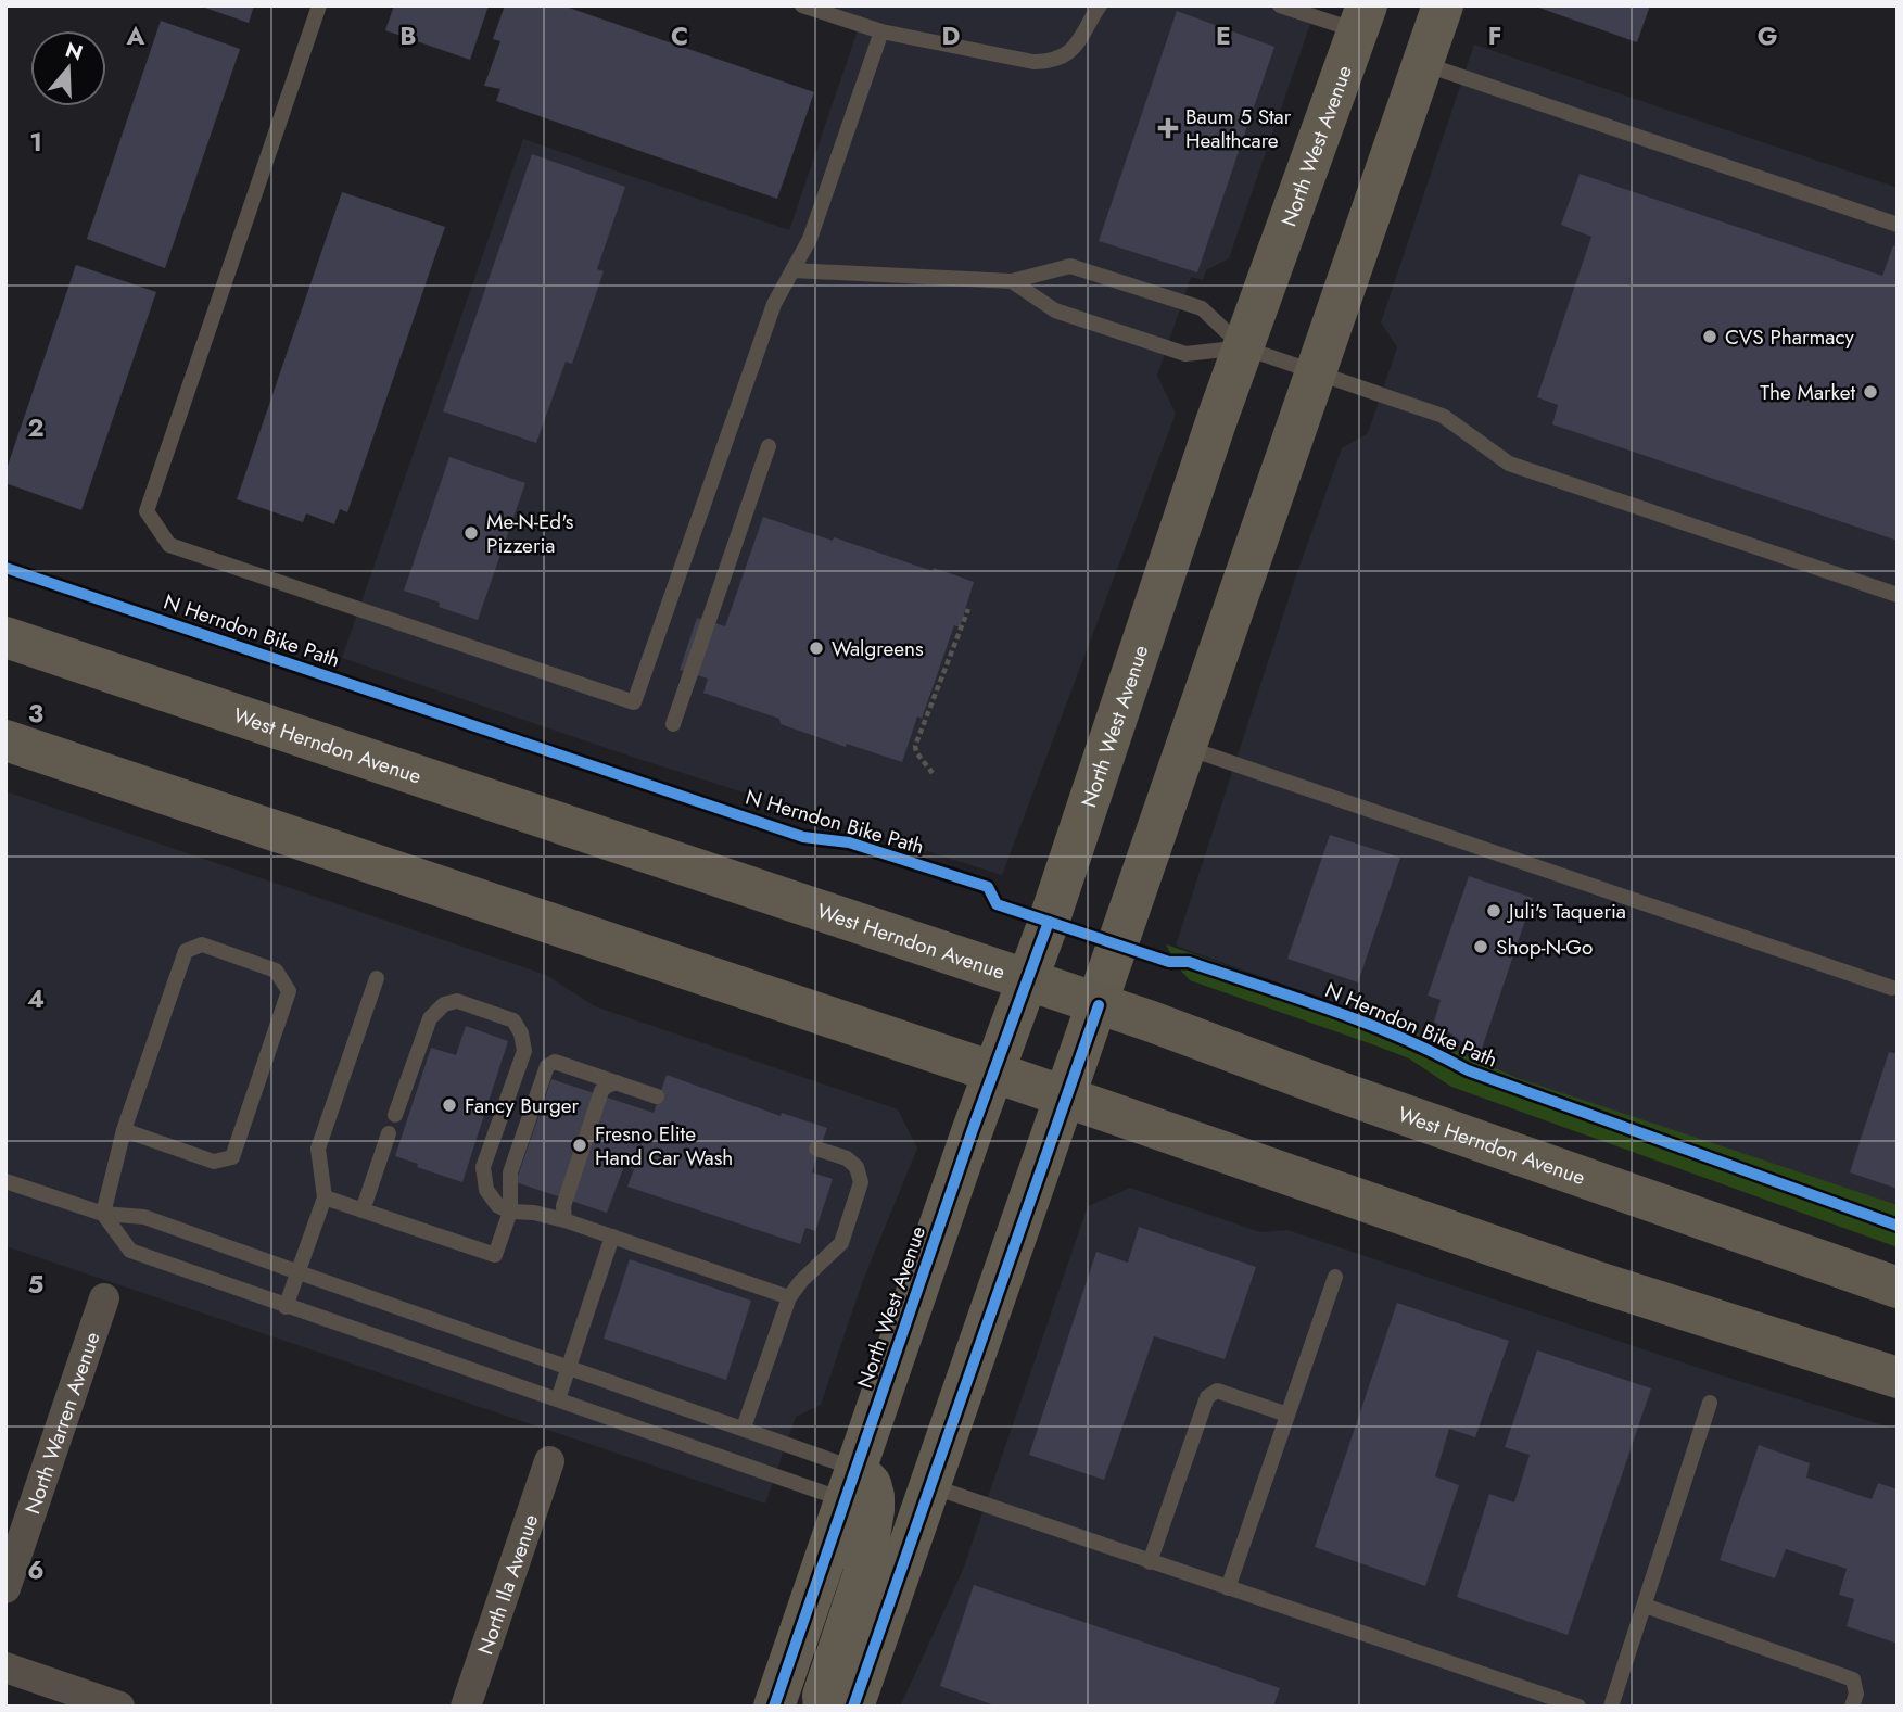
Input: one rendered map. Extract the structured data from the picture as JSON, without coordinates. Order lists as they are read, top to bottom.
{
  "streets": {
    "main road": ["West Herndon Avenue"],
    "street": ["North West Avenue", "North Warren Avenue", "North Ila Avenue"],
    "cycle path": ["N Herndon Bike Path"]
  },
  "crossings": [
    ["North West Avenue", "West Herndon Avenue"]
  ],
  "places": {
    "health": ["Baum 5 Star Healthcare"],
    "other": [
      "CVS Pharmacy",
      "The Market",
      "Me-N-Ed's Pizzeria",
      "Walgreens",
      "Juli's Taqueria",
      "Shop-N-Go",
      "Fancy Burger",
      "Fresno Elite Hand Car Wash"
    ]
  },
  "north": "top",
  "grid": {
    "columns": [
      "A",
      "B",
      "C",
      "D",
      "E",
      "F",
      "G"
    ],
    "rows": [
      "1",
      "2",
      "3",
      "4",
      "5",
      "6"
    ]
  }
}
